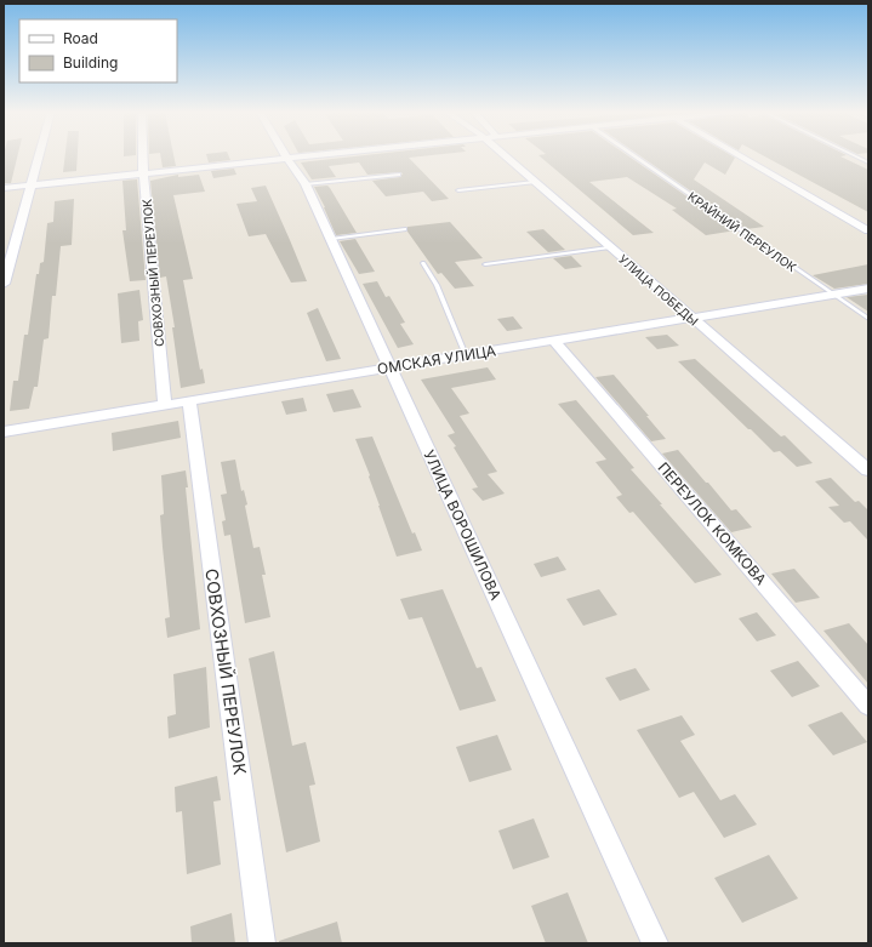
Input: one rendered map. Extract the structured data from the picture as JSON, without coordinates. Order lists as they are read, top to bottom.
{
  "streets": {
    "street": [
      "СОВХОЗНЫЙ ПЕРЕУЛОК",
      "УЛИЦА ПОБЕДЫ",
      "ОМСКАЯ УЛИЦА",
      "ПЕРЕУЛОК КОМКОВА",
      "УЛИЦА ВОРОШИЛОВА"
    ],
    "lane": ["КРАЙНИЙ ПЕРЕУЛОК"]
  },
  "crossings": [
    ["КРАЙНИЙ ПЕРЕУЛОК", "ОМСКАЯ УЛИЦА"],
    ["СОВХОЗНЫЙ ПЕРЕУЛОК", "ОМСКАЯ УЛИЦА"],
    ["УЛИЦА ПОБЕДЫ", "ОМСКАЯ УЛИЦА"],
    ["ОМСКАЯ УЛИЦА", "ПЕРЕУЛОК КОМКОВА"],
    ["ОМСКАЯ УЛИЦА", "УЛИЦА ВОРОШИЛОВА"]
  ],
  "legend": ["Road", "Building"]
}
